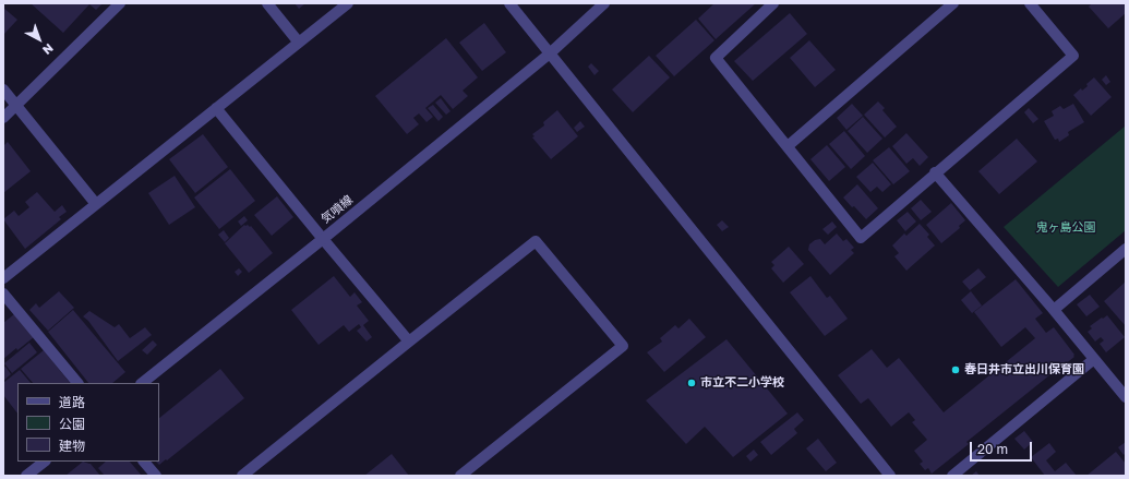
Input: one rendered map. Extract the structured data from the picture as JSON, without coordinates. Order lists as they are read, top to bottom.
{
  "streets": {
    "street": ["気噴線"]
  },
  "parks": ["鬼ヶ島公園"],
  "places": ["春日井市立出川保育園", "市立不二小学校"],
  "legend": ["道路", "公園", "建物"],
  "scale_bar": "20 m",
  "north": "bottom right"
}
